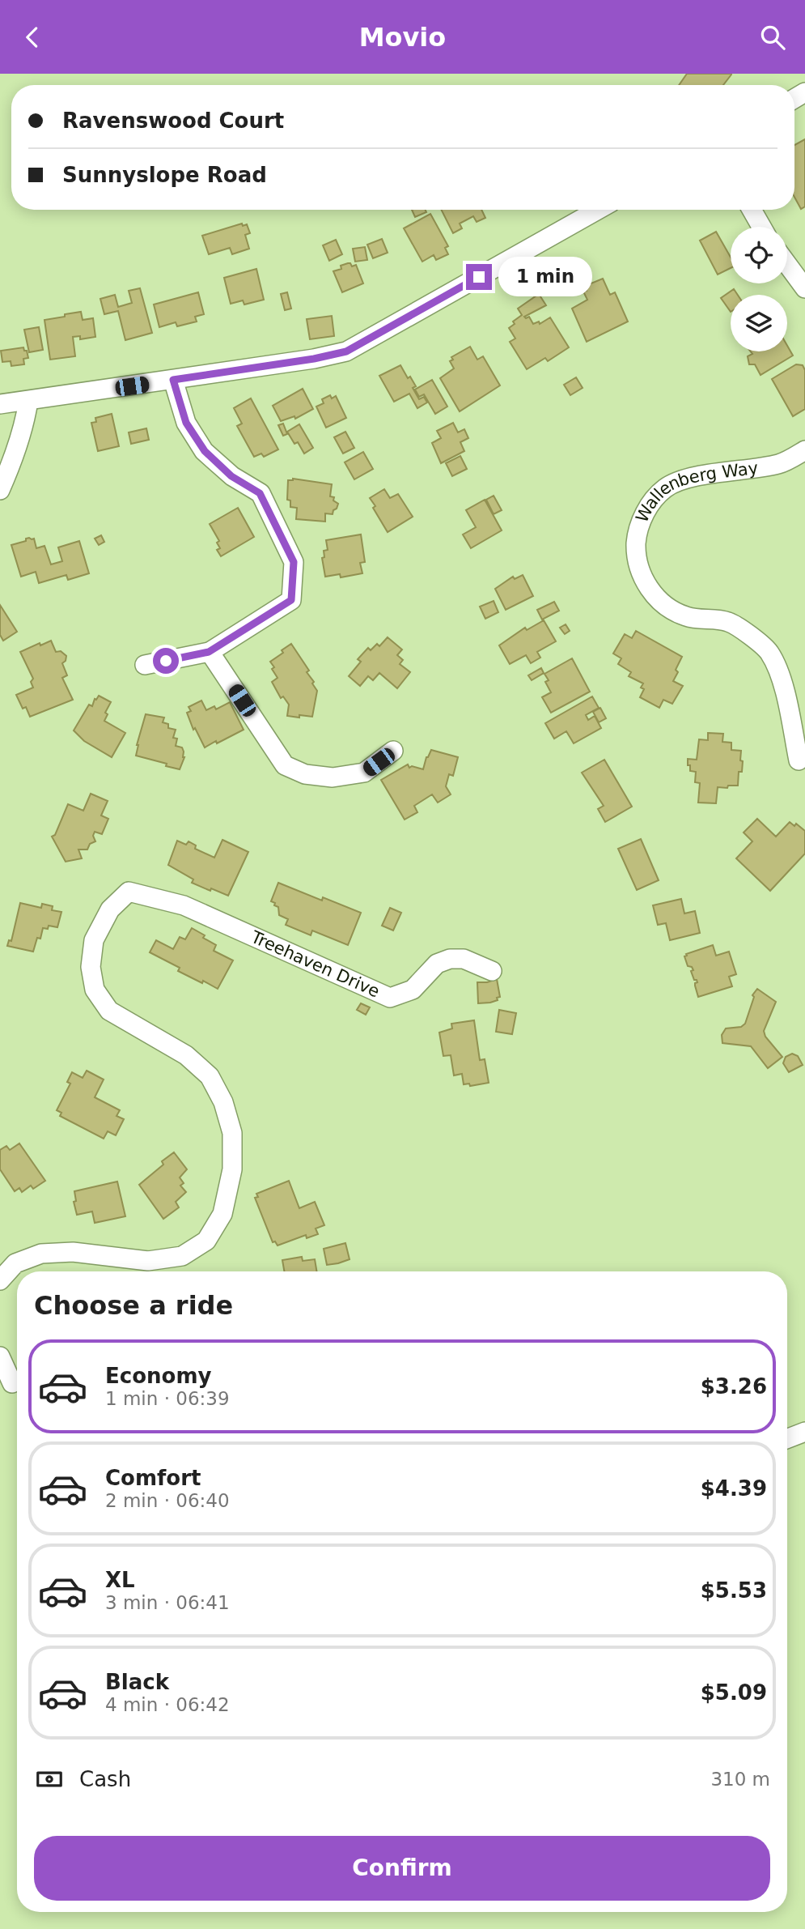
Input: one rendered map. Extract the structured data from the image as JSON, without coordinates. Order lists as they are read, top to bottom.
{
  "streets": {
    "street": ["Wallenberg Way", "Treehaven Drive"]
  },
  "page": {
    "header": "Movio",
    "banner": ["Ravenswood Court", "Sunnyslope Road"],
    "bubble": "1 min",
    "heading": "Choose a ride",
    "list": [
      {
        "name": "Economy",
        "note": "1 min · 06:39",
        "value": "$3.26"
      },
      {
        "name": "Comfort",
        "note": "2 min · 06:40",
        "value": "$4.39"
      },
      {
        "name": "XL",
        "note": "3 min · 06:41",
        "value": "$5.53"
      },
      {
        "name": "Black",
        "note": "4 min · 06:42",
        "value": "$5.09"
      }
    ],
    "pay": ["Cash", "310 m"],
    "buttons": "Confirm"
  }
}
